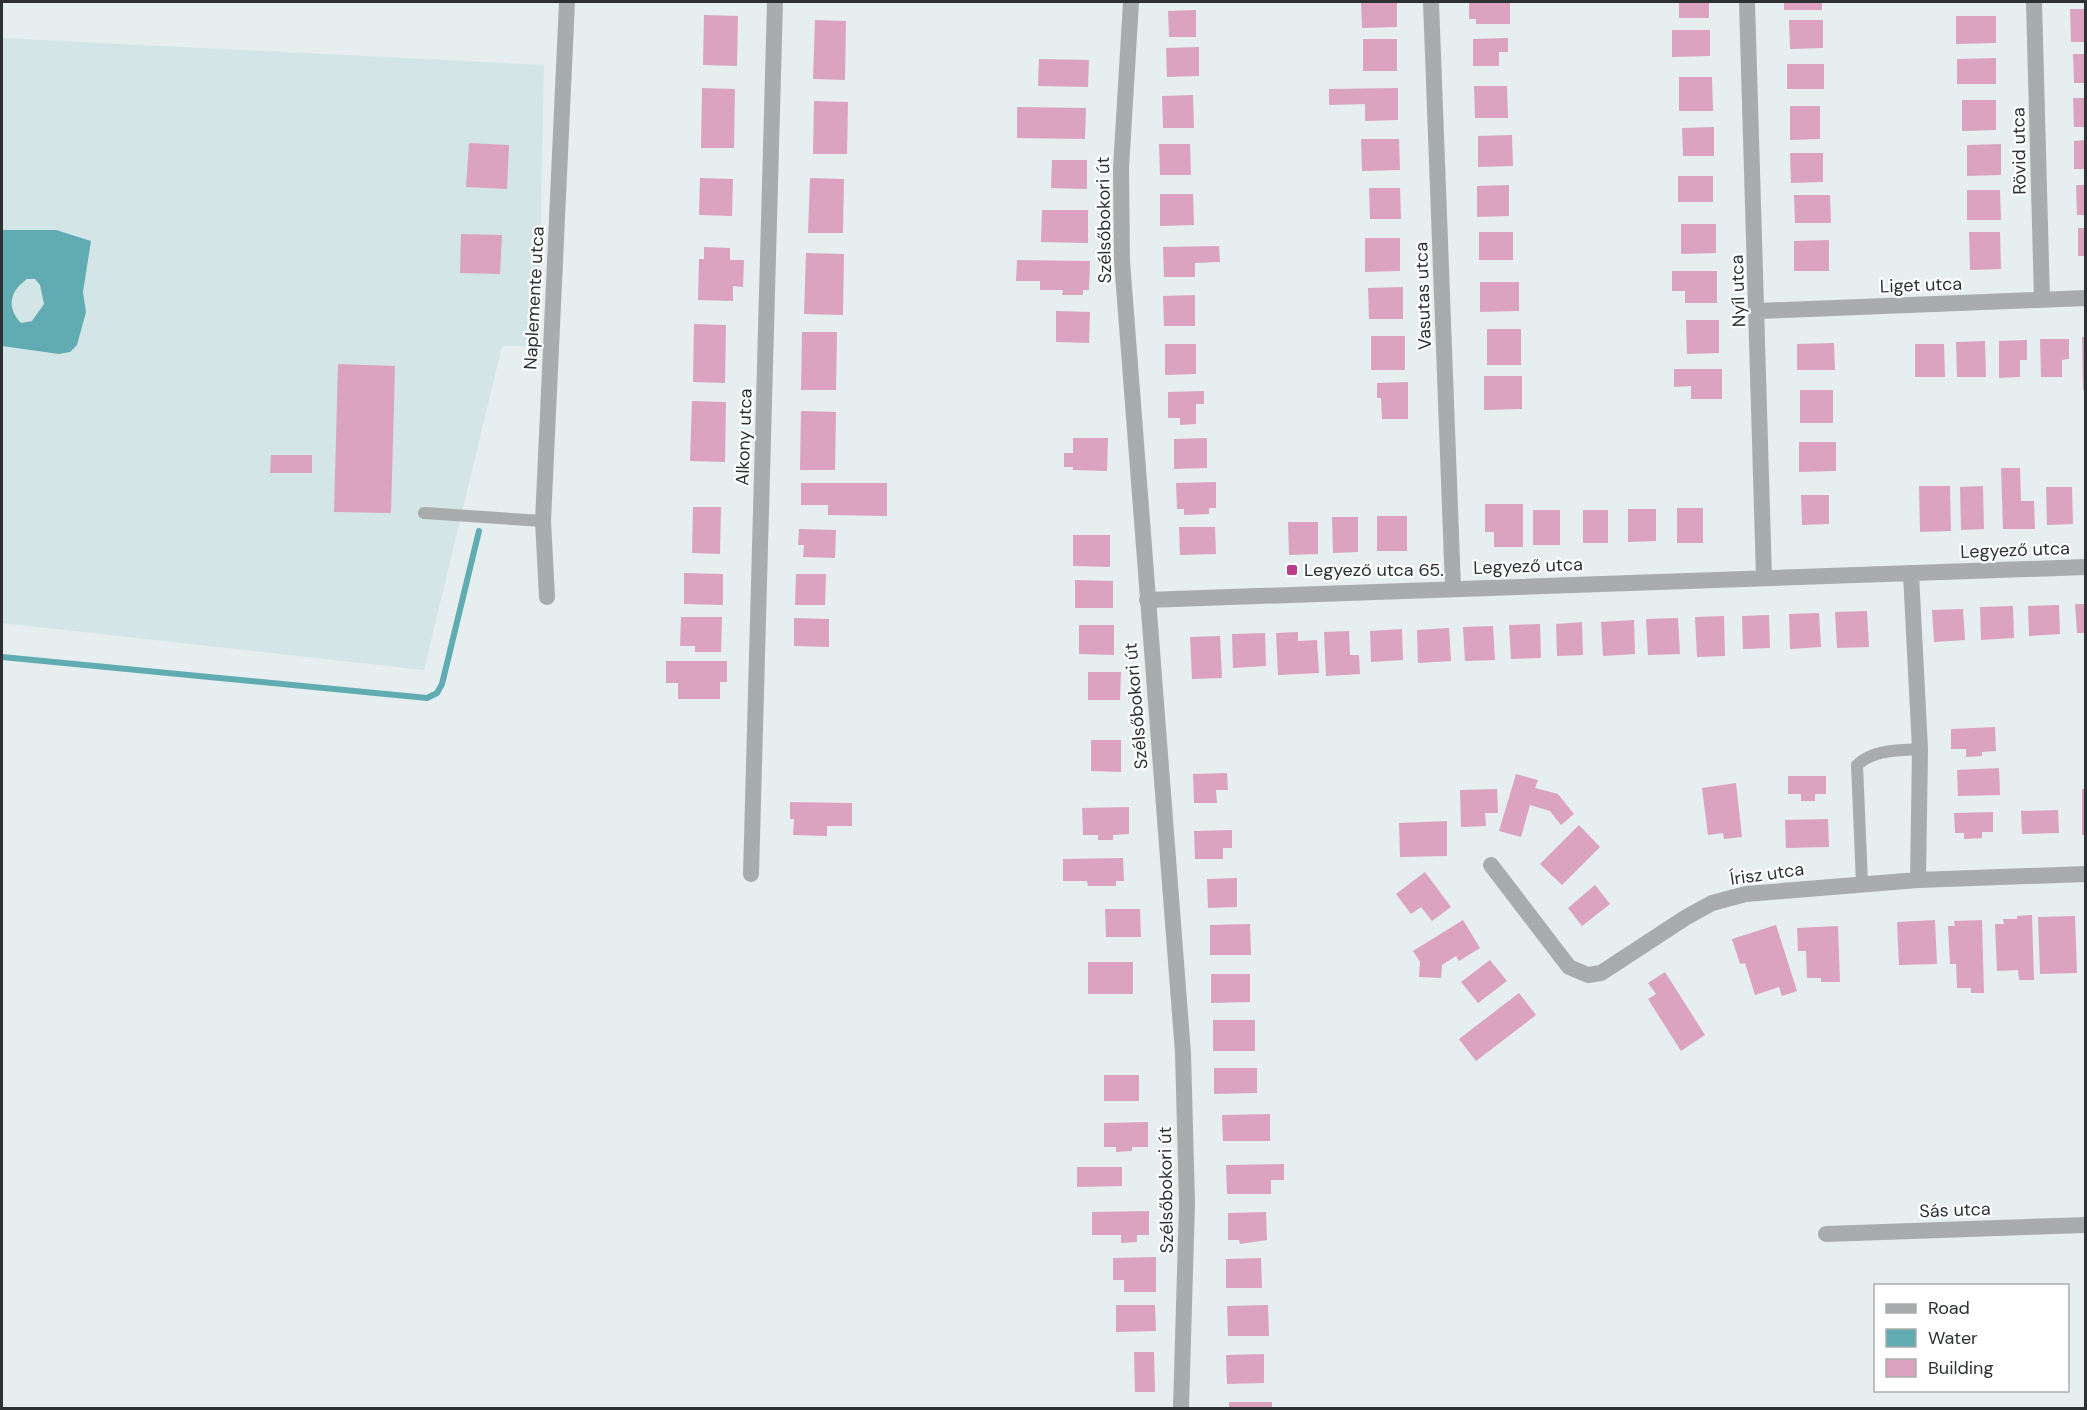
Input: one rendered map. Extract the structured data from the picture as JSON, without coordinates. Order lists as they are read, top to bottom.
{
  "streets": {
    "street": [
      "Rövid utca",
      "Szélsőbokori út",
      "Liget utca",
      "Nyíl utca",
      "Vasutas utca",
      "Naplemente utca",
      "Alkony utca",
      "Legyező utca",
      "Írisz utca",
      "Sás utca"
    ]
  },
  "crossings": [
    ["Rövid utca", "Liget utca"],
    ["Szélsőbokori út", "Legyező utca"],
    ["Liget utca", "Nyíl utca"],
    ["Nyíl utca", "Legyező utca"],
    ["Vasutas utca", "Legyező utca"]
  ],
  "places": {
    "transit": ["Legyező utca 65."]
  },
  "legend": ["Road", "Water", "Building"]
}
